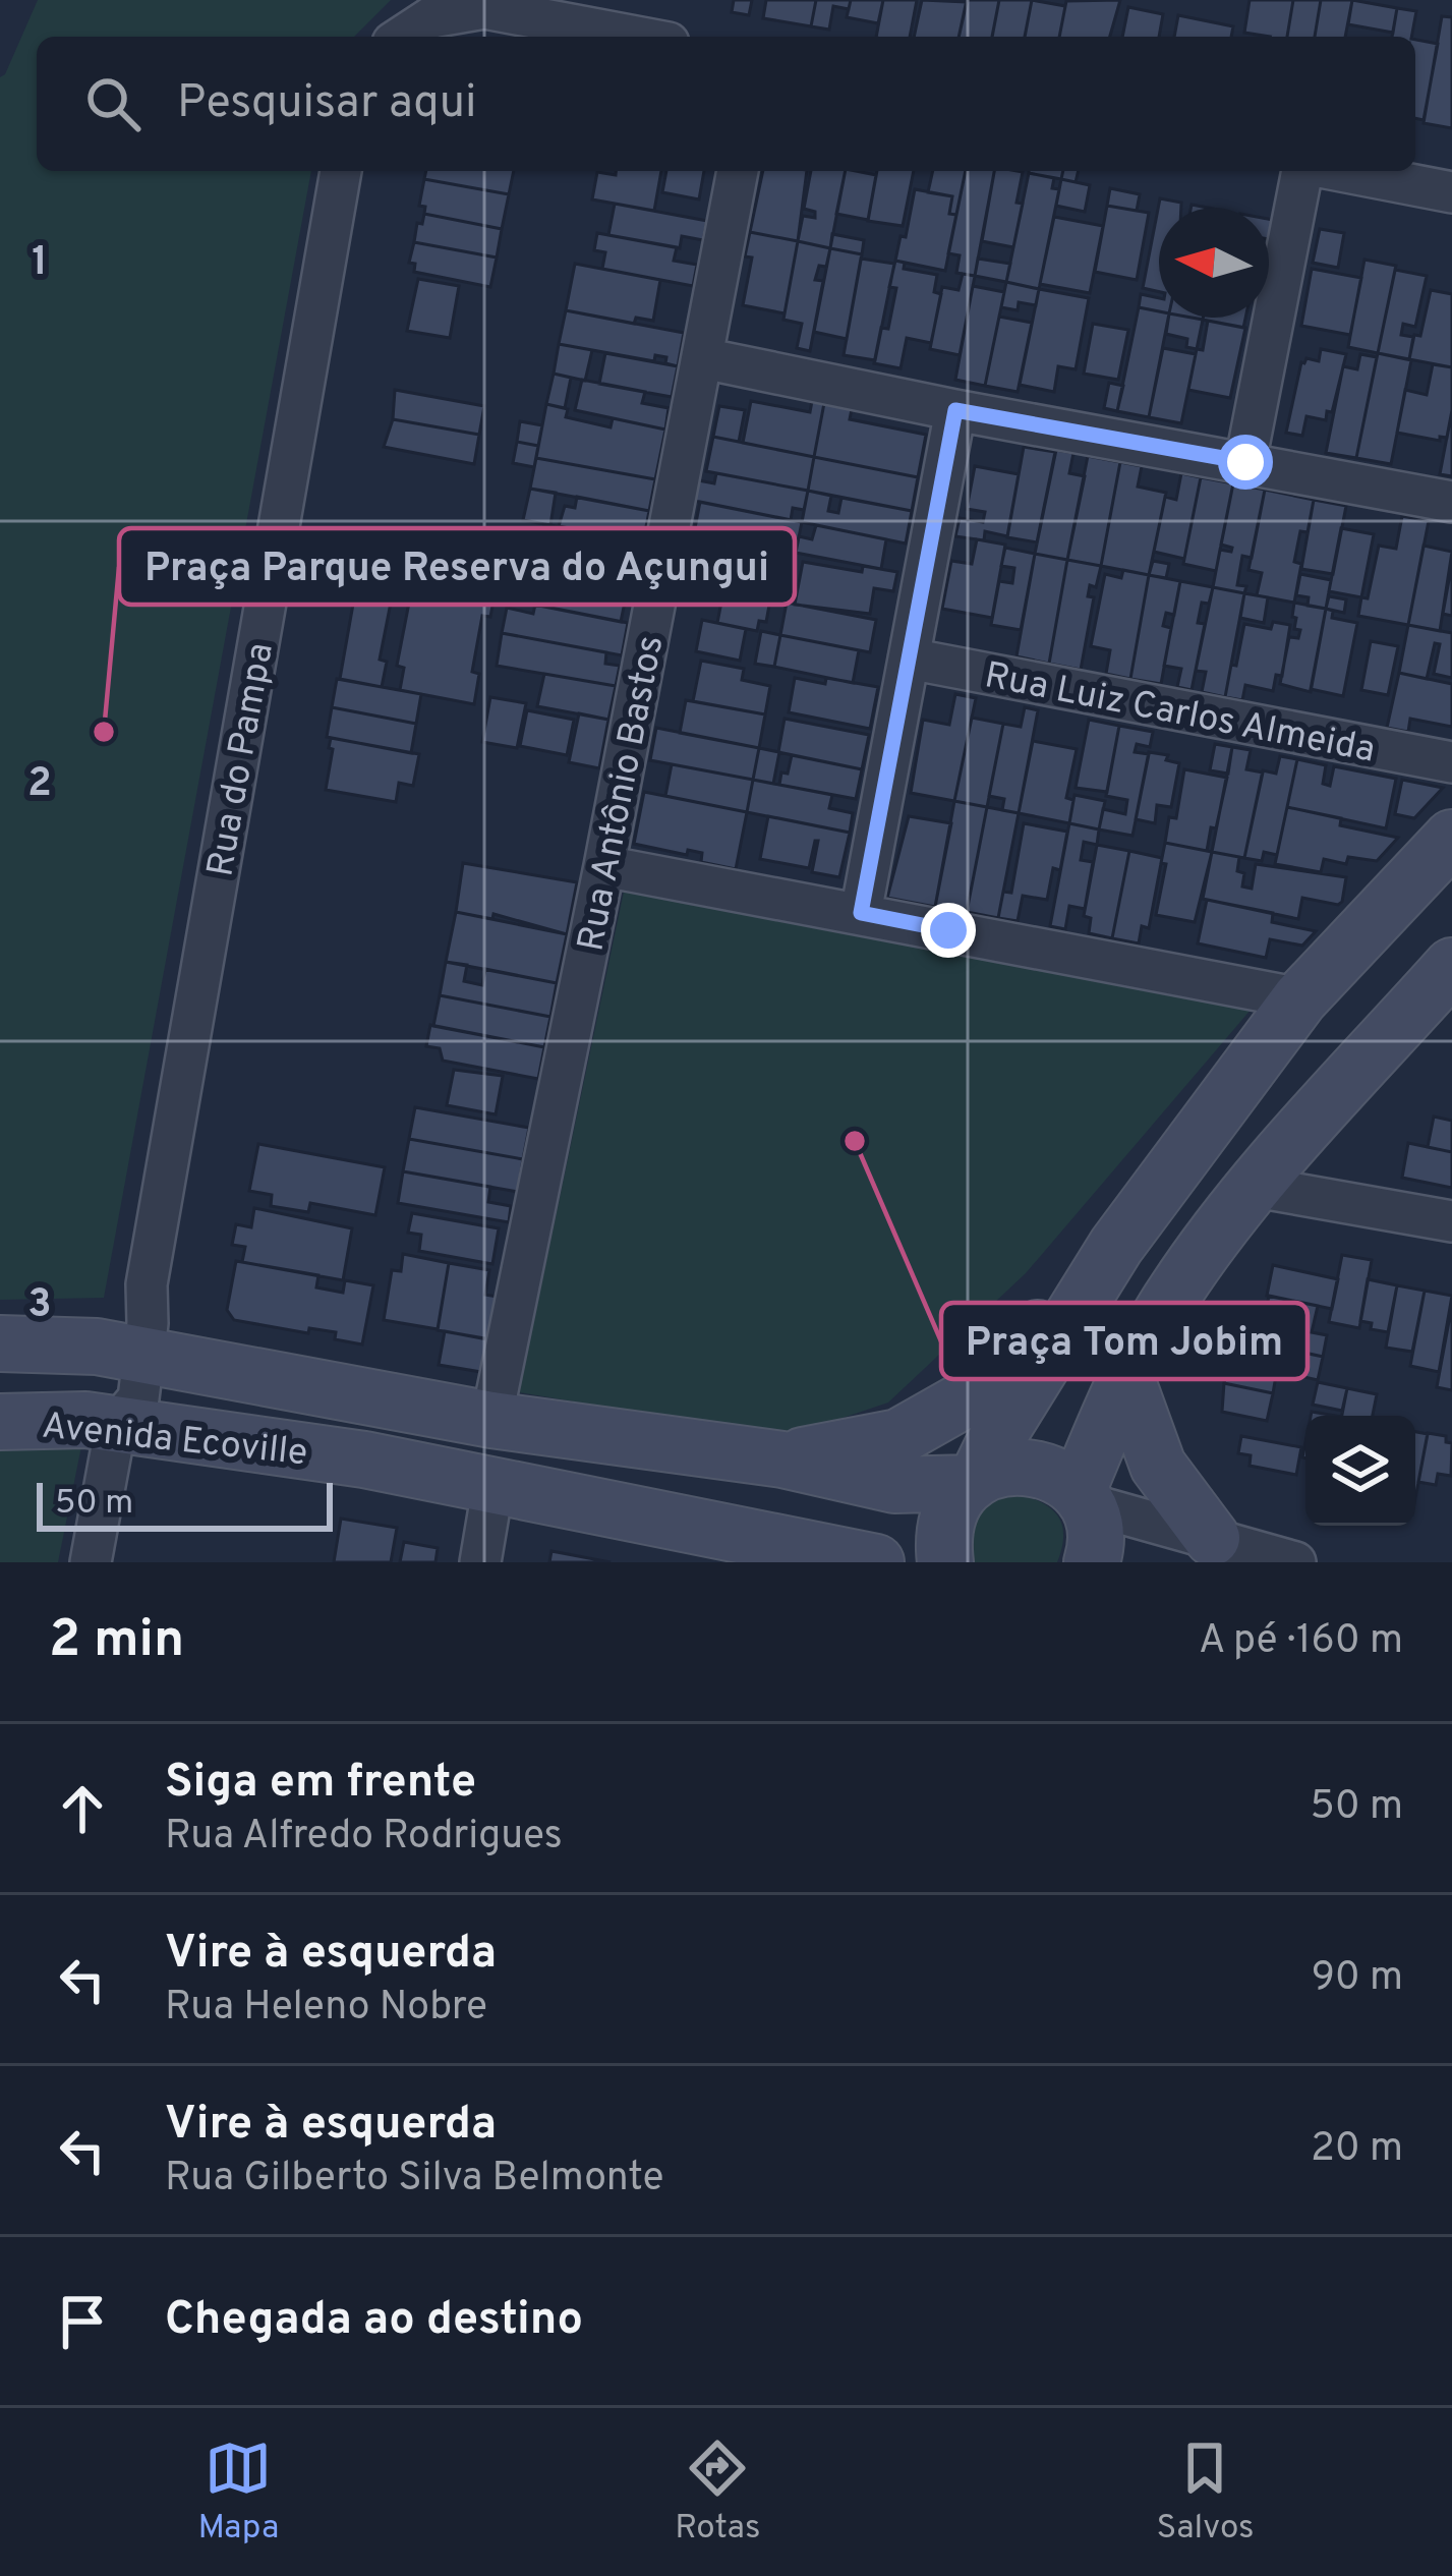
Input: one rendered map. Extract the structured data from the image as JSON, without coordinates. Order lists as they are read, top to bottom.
{
  "streets": {
    "street": [
      "Rua Luiz Carlos Almeida",
      "Rua do Pampa",
      "Rua Antônio Bastos",
      "Avenida Ecoville"
    ]
  },
  "crossings": [
    ["Rua do Pampa", "Avenida Ecoville"],
    ["Rua Antônio Bastos", "Avenida Ecoville"]
  ],
  "places": ["Praça Parque Reserva do Açungui", "Praça Tom Jobim"],
  "scale_bar": "50 m",
  "north": "left",
  "page": {
    "search": "Pesquisar aqui",
    "scale": "50 m",
    "heading": ["2 min", "A pé · 160 m"],
    "list": [
      ["Siga em frente", "Rua Alfredo Rodrigues", "50 m"],
      ["Vire à esquerda", "Rua Heleno Nobre", "90 m"],
      ["Vire à esquerda", "Rua Gilberto Silva Belmonte", "20 m"],
      "Chegada ao destino"
    ],
    "nav": ["Mapa", "Rotas", "Salvos"]
  },
  "grid": {
    "rows": ["1", "2", "3"]
  }
}
